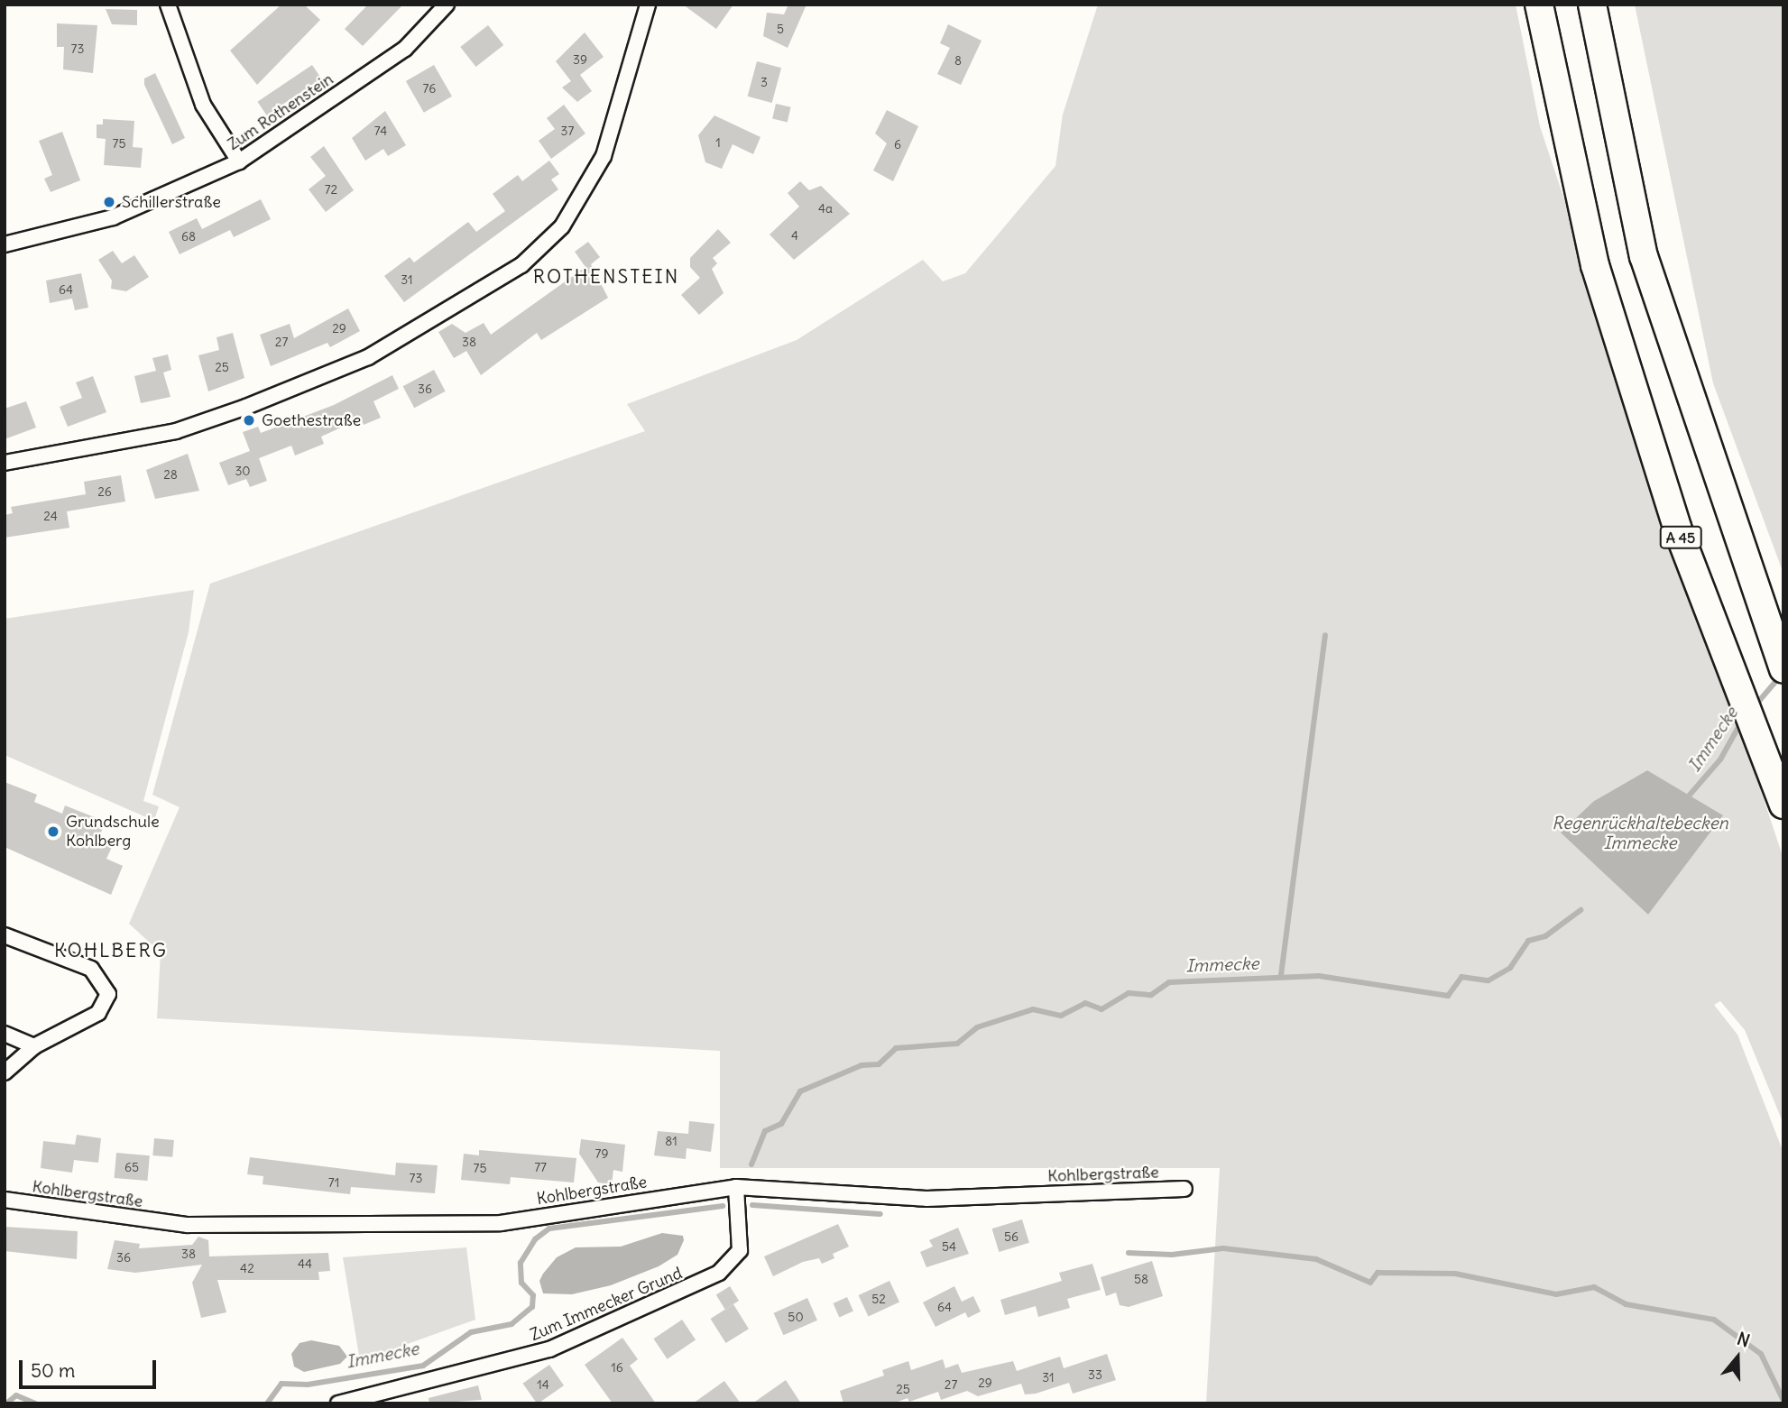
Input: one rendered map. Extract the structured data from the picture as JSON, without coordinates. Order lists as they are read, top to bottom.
{
  "streets": {
    "highway": ["A 45"],
    "street": ["Zum Rothenstein", "Kohlbergstraße", "Zum Immecker Grund"]
  },
  "crossings": [
    ["Kohlbergstraße", "Zum Immecker Grund"]
  ],
  "districts": ["ROTHENSTEIN", "KOHLBERG"],
  "water": ["Immecke", "Regenrückhaltebecken Immecke"],
  "places": ["Schillerstraße", "Goethestraße", "Grundschule Kohlberg"],
  "house_numbers": [
    "5",
    "73",
    "39",
    "8",
    "3",
    "76",
    "74",
    "37",
    "1",
    "75",
    "6",
    "72",
    "4a",
    "4",
    "68",
    "31",
    "64",
    "29",
    "27",
    "38",
    "25",
    "36",
    "30",
    "28",
    "26",
    "24",
    "81",
    "79",
    "65",
    "77",
    "75",
    "73",
    "71",
    "56",
    "54",
    "38",
    "36",
    "44",
    "42",
    "58",
    "52",
    "64",
    "50",
    "16",
    "33",
    "31",
    "29",
    "14",
    "27",
    "25"
  ],
  "scale_bar": "50 m",
  "north": "top"
}
